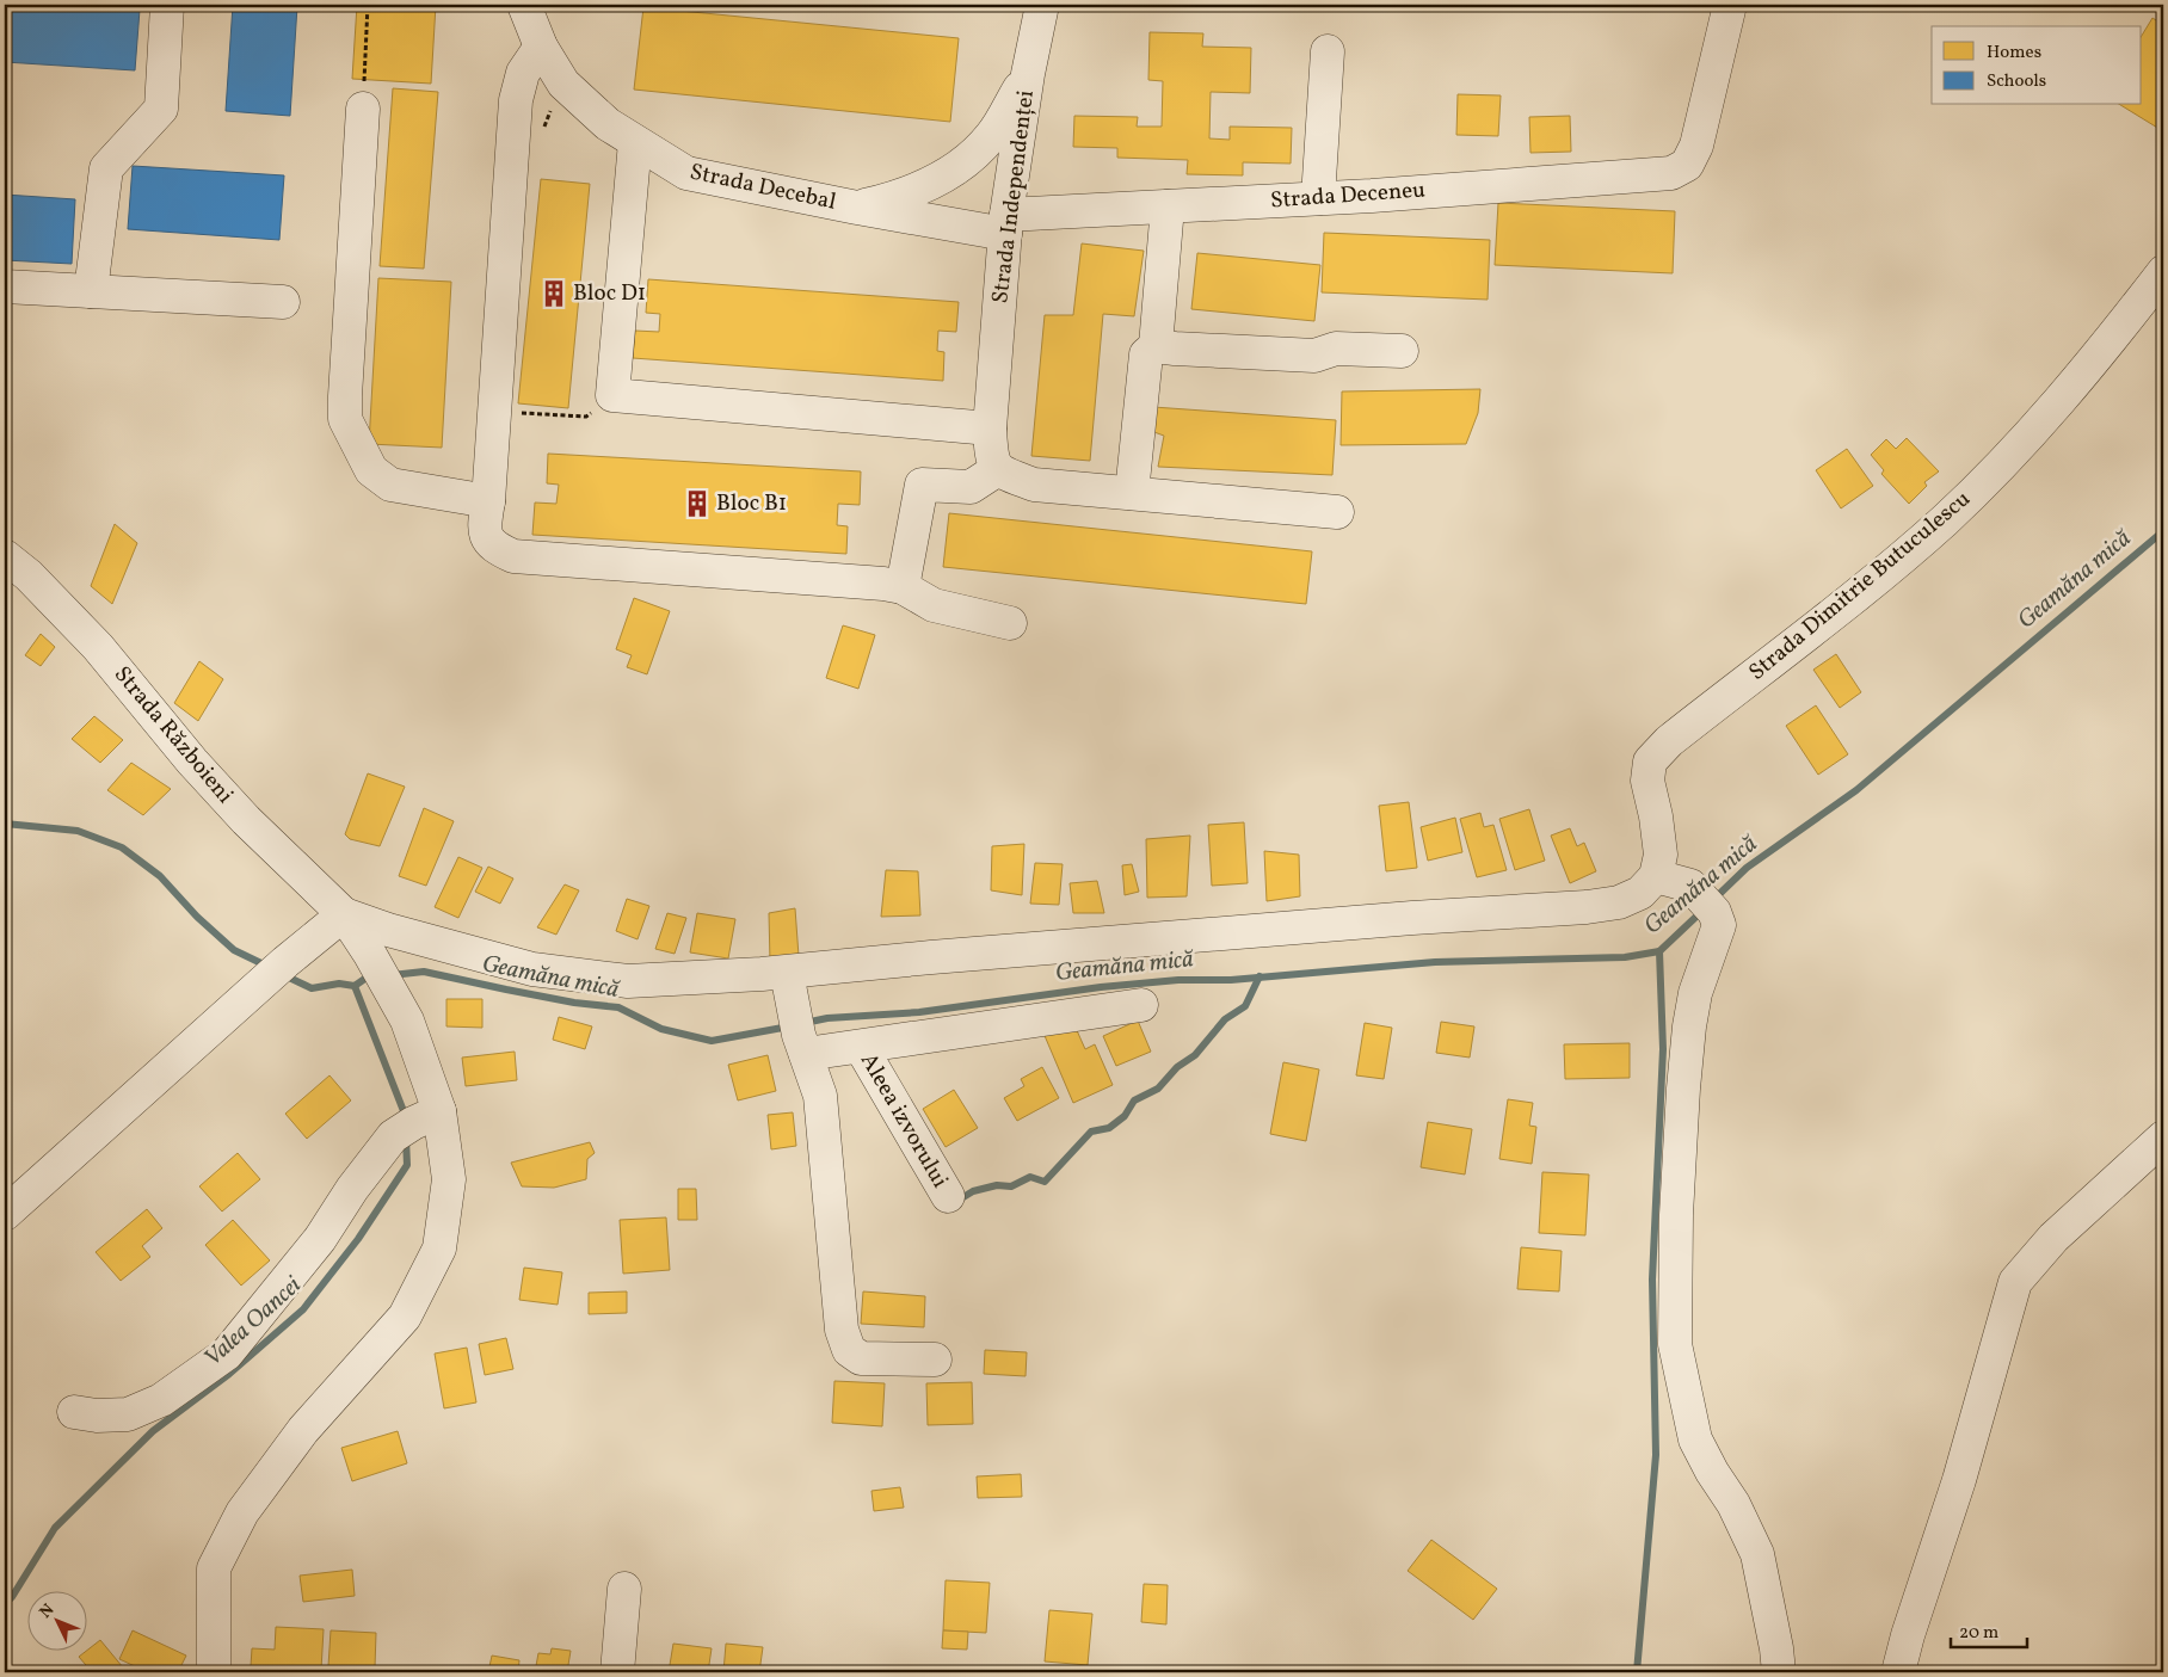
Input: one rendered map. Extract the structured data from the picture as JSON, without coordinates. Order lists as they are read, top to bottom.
{
  "streets": {
    "street": [
      "Strada Decebal",
      "Strada Deceneu",
      "Strada Independenței",
      "Strada Dimitrie Butuculescu",
      "Strada Războieni",
      "Aleea izvorului"
    ]
  },
  "crossings": [
    ["Strada Decebal", "Strada Deceneu"],
    ["Strada Decebal", "Strada Independenței"],
    ["Strada Deceneu", "Strada Independenței"]
  ],
  "water": ["Geamăna mică", "Valea Oancei"],
  "places": {
    "building": ["Bloc D1", "Bloc B1"]
  },
  "legend": ["Homes", "Schools"],
  "scale_bar": "20 m",
  "north": "top left"
}
